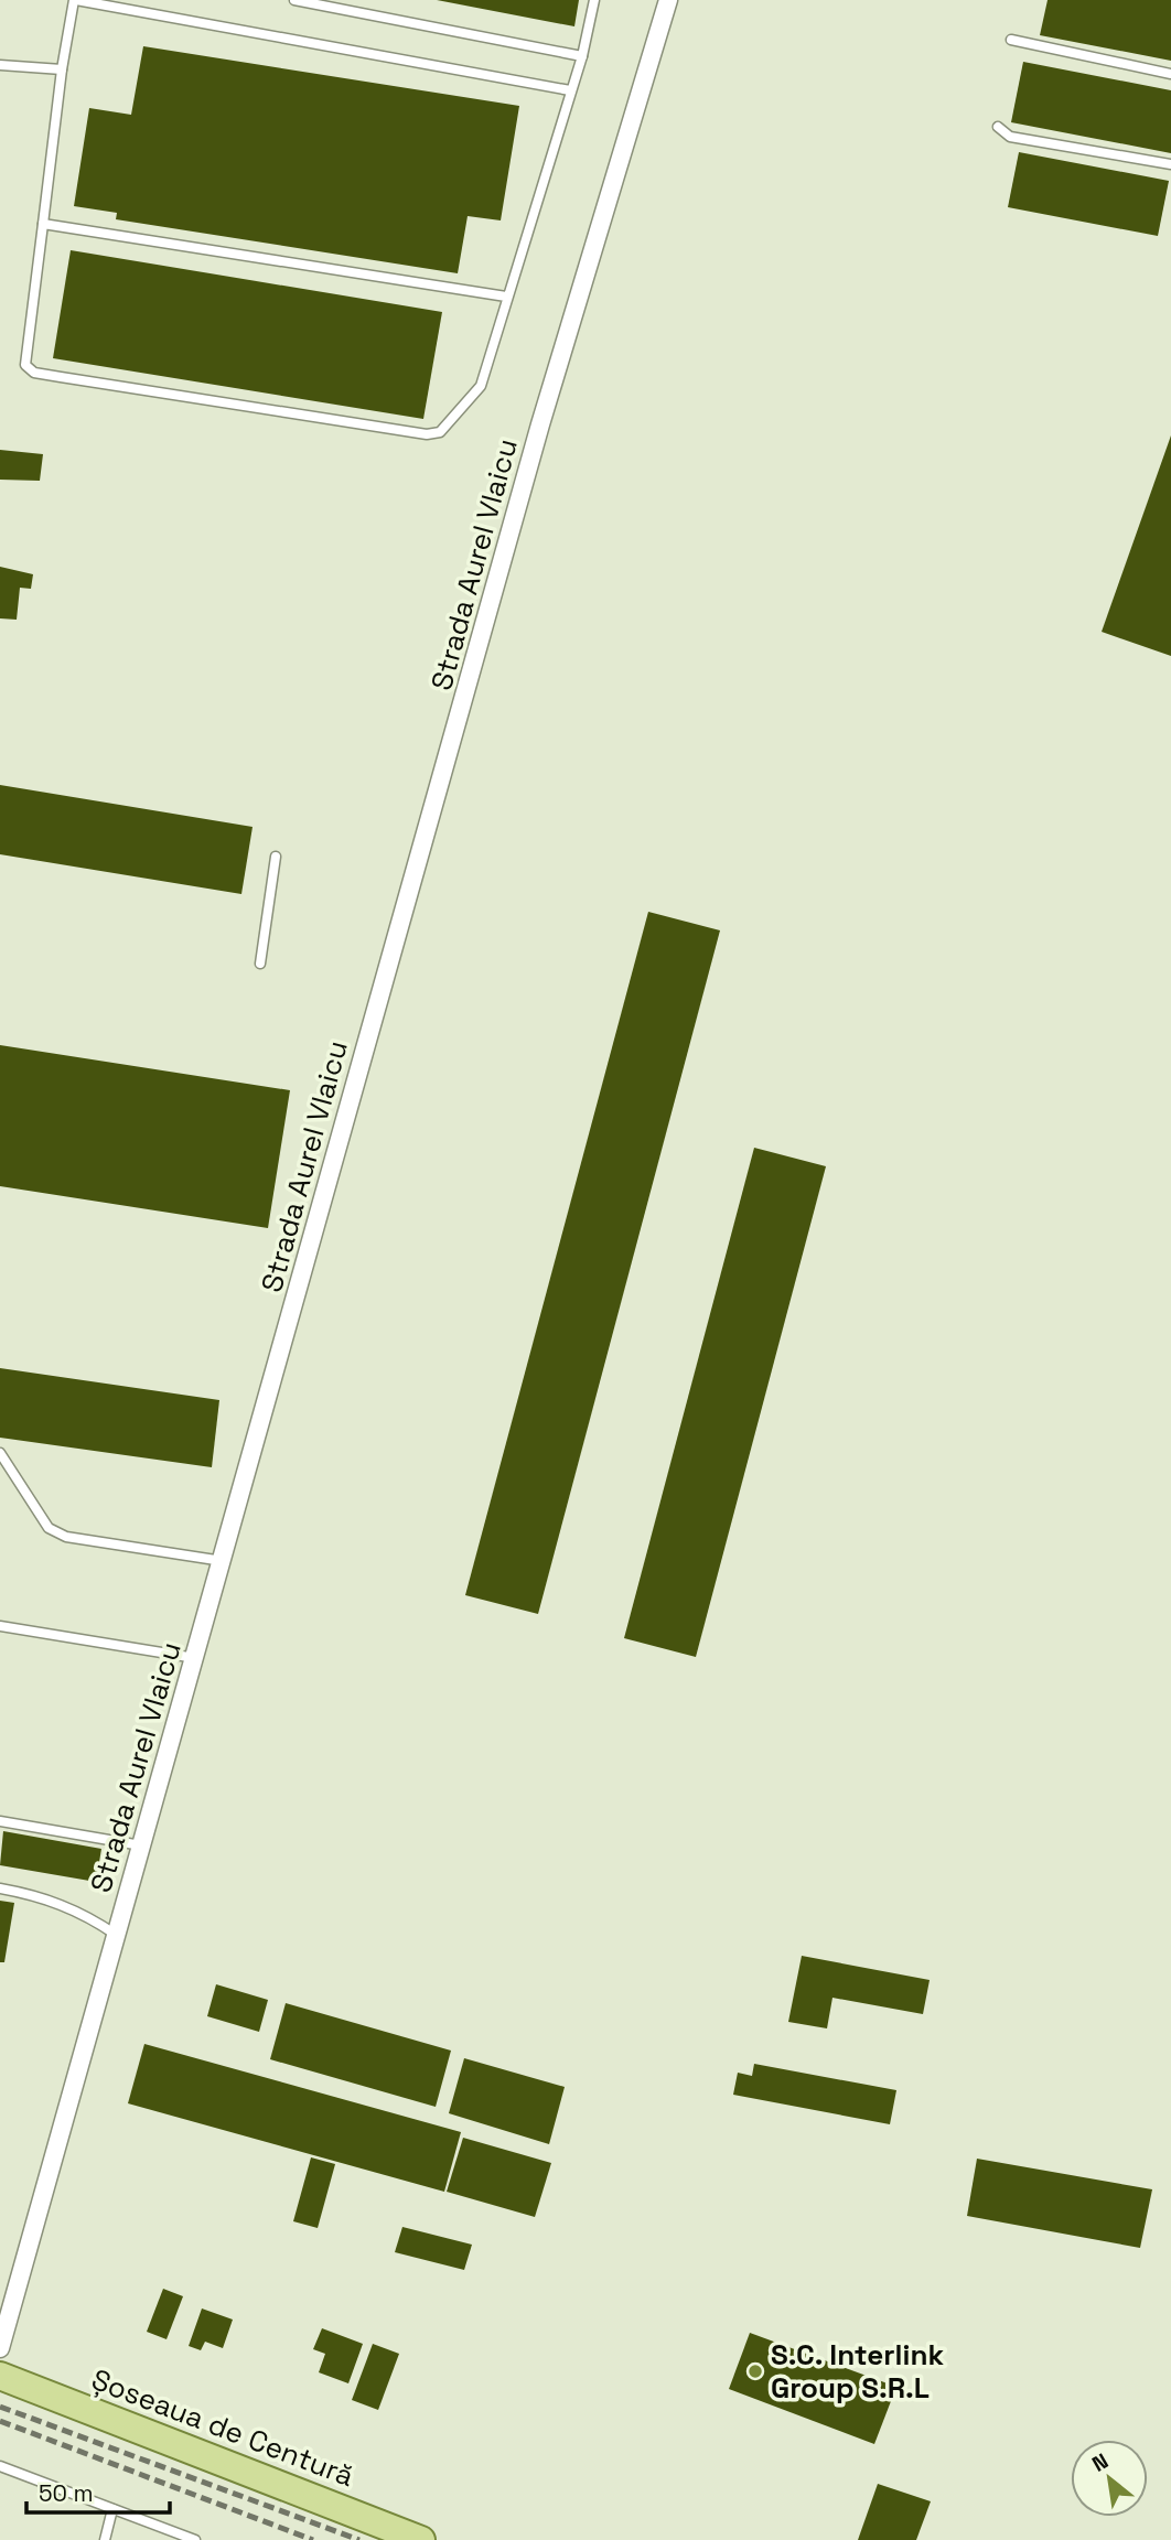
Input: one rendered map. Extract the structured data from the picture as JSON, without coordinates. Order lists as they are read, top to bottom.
{
  "streets": {
    "main road": ["Șoseaua de Centură"],
    "street": ["Strada Aurel Vlaicu"]
  },
  "places": ["S.C. Interlink Group S.R.L"],
  "scale_bar": "50 m",
  "north": "top left"
}
